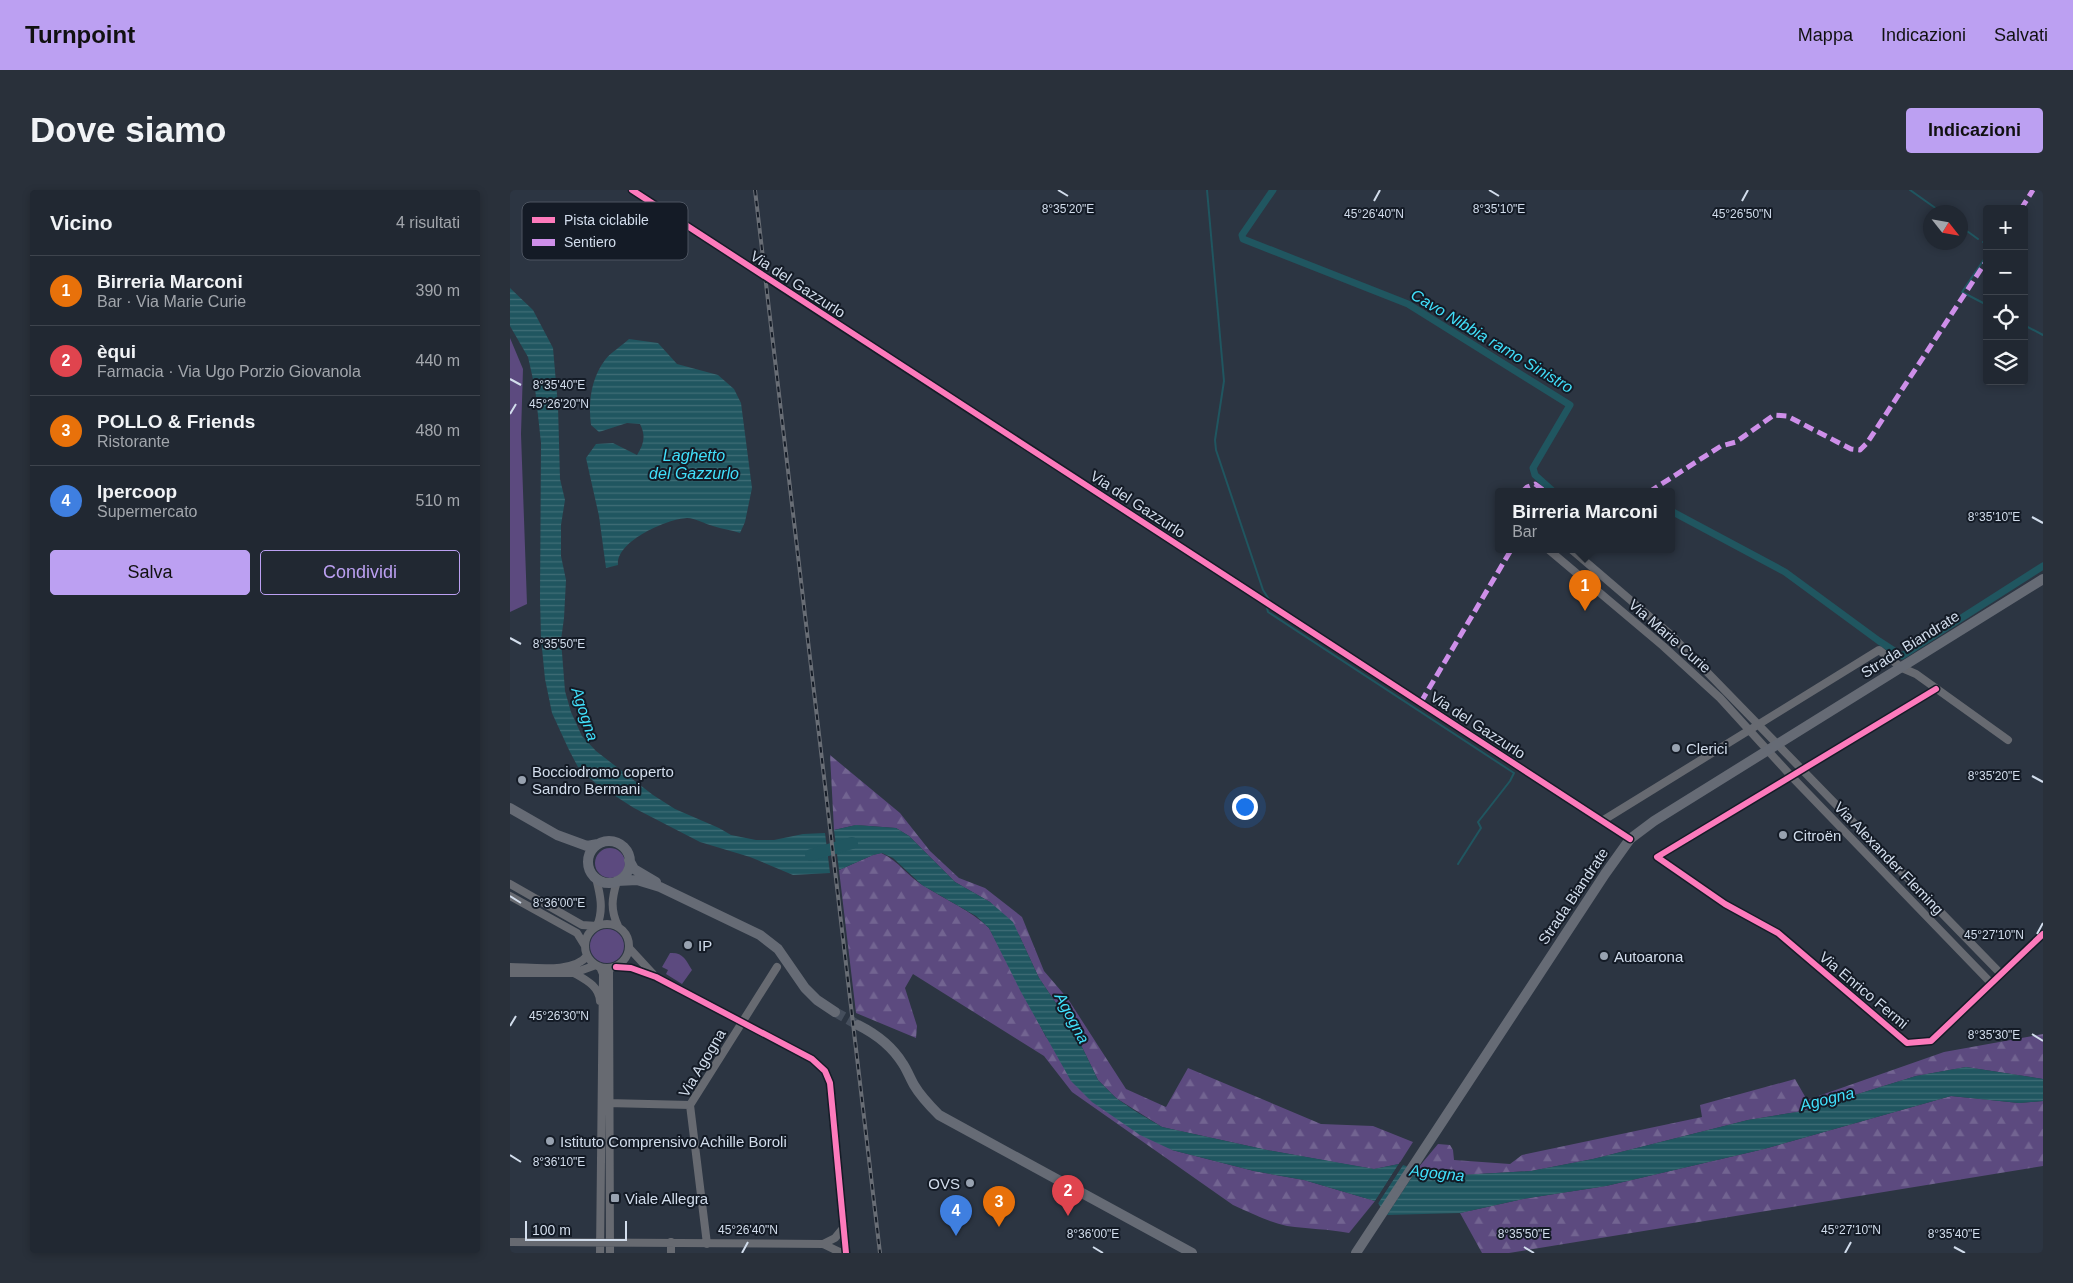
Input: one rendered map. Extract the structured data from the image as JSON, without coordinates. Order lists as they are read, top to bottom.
{
  "streets": {
    "main road": ["Strada Biandrate"],
    "street": [
      "Via del Gazzurlo",
      "Via Marie Curie",
      "Via Alexander Fleming",
      "Via Enrico Fermi",
      "Via Agogna"
    ]
  },
  "crossings": [
    ["Via del Gazzurlo", "Strada Biandrate"],
    ["Via Marie Curie", "Strada Biandrate"],
    ["Via Marie Curie", "Via Alexander Fleming"],
    ["Strada Biandrate", "Via Alexander Fleming"],
    ["Via Alexander Fleming", "Via Enrico Fermi"]
  ],
  "water": ["Cavo Nibbia ramo Sinistro", "Laghetto del Gazzurlo", "Agogna"],
  "places": {
    "other": [
      "Clerici",
      "Bocciodromo coperto Sandro Bermani",
      "Citroën",
      "IP",
      "Autoarona",
      "Istituto Comprensivo Achille Boroli",
      "OVS"
    ],
    "transit": ["Viale Allegra"]
  },
  "legend": ["Pista ciclabile", "Sentiero"],
  "scale_bar": "100 m",
  "north": "bottom right",
  "page": {
    "header": "Turnpoint",
    "nav": ["Mappa", "Indicazioni", "Salvati"],
    "buttons": [
      "Indicazioni",
      ["Salva", "Condividi"]
    ],
    "title": "Dove siamo",
    "heading": ["Vicino", "4 risultati"],
    "map_buttons": ["+", "−"],
    "list": [
      {
        "mark": "1",
        "name": "Birreria Marconi",
        "note": "Bar · Via Marie Curie",
        "value": "390 m"
      },
      {
        "mark": "2",
        "name": "èqui",
        "note": "Farmacia · Via Ugo Porzio Giovanola",
        "value": "440 m"
      },
      {
        "mark": "3",
        "name": "POLLO & Friends",
        "note": "Ristorante",
        "value": "480 m"
      },
      {
        "mark": "4",
        "name": "Ipercoop",
        "note": "Supermercato",
        "value": "510 m"
      }
    ],
    "popup": ["Birreria Marconi", "Bar"],
    "pins": [
      "1",
      "2",
      "3",
      "4"
    ],
    "scale": "100 m"
  },
  "coordinates": [
    "8°35'20\"E",
    "8°35'10\"E",
    "45°26'40\"N",
    "45°26'50\"N",
    "8°35'40\"E",
    "45°26'20\"N",
    "8°35'50\"E",
    "8°36'00\"E",
    "45°27'10\"N",
    "45°26'30\"N",
    "8°35'30\"E",
    "8°36'10\"E"
  ]
}
